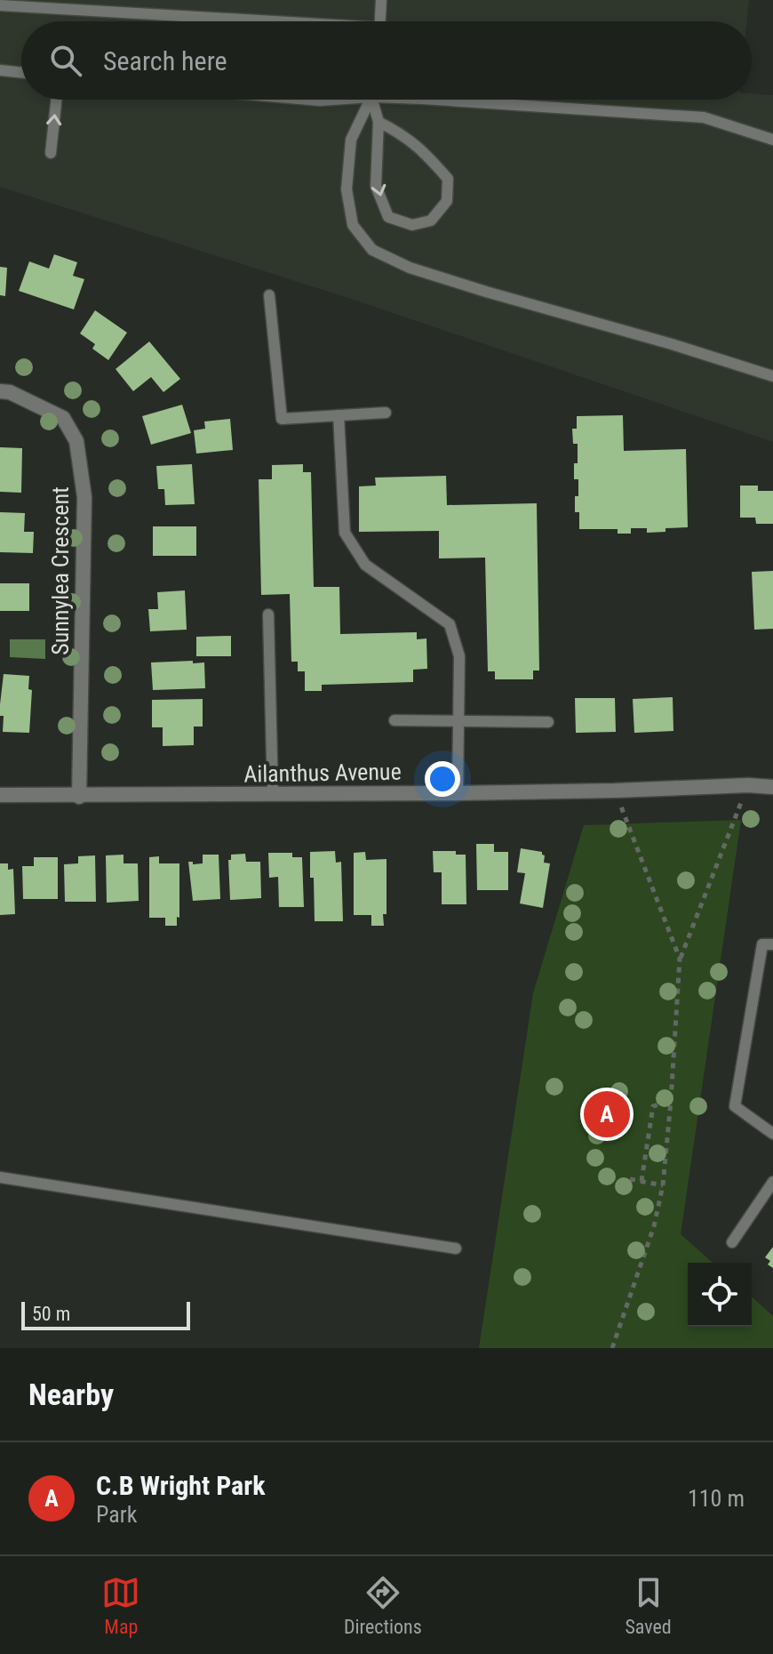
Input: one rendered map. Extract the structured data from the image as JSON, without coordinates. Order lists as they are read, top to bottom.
{
  "streets": {
    "street": ["Sunnylea Crescent", "Ailanthus Avenue"]
  },
  "crossings": [
    ["Sunnylea Crescent", "Ailanthus Avenue"]
  ],
  "scale_bar": "50 m",
  "page": {
    "search": "Search here",
    "pins": "A",
    "scale": "50 m",
    "heading": "Nearby",
    "list": [
      {
        "mark": "A",
        "name": "C.B Wright Park",
        "note": "Park",
        "value": "110 m"
      }
    ],
    "nav": ["Map", "Directions", "Saved"]
  }
}
